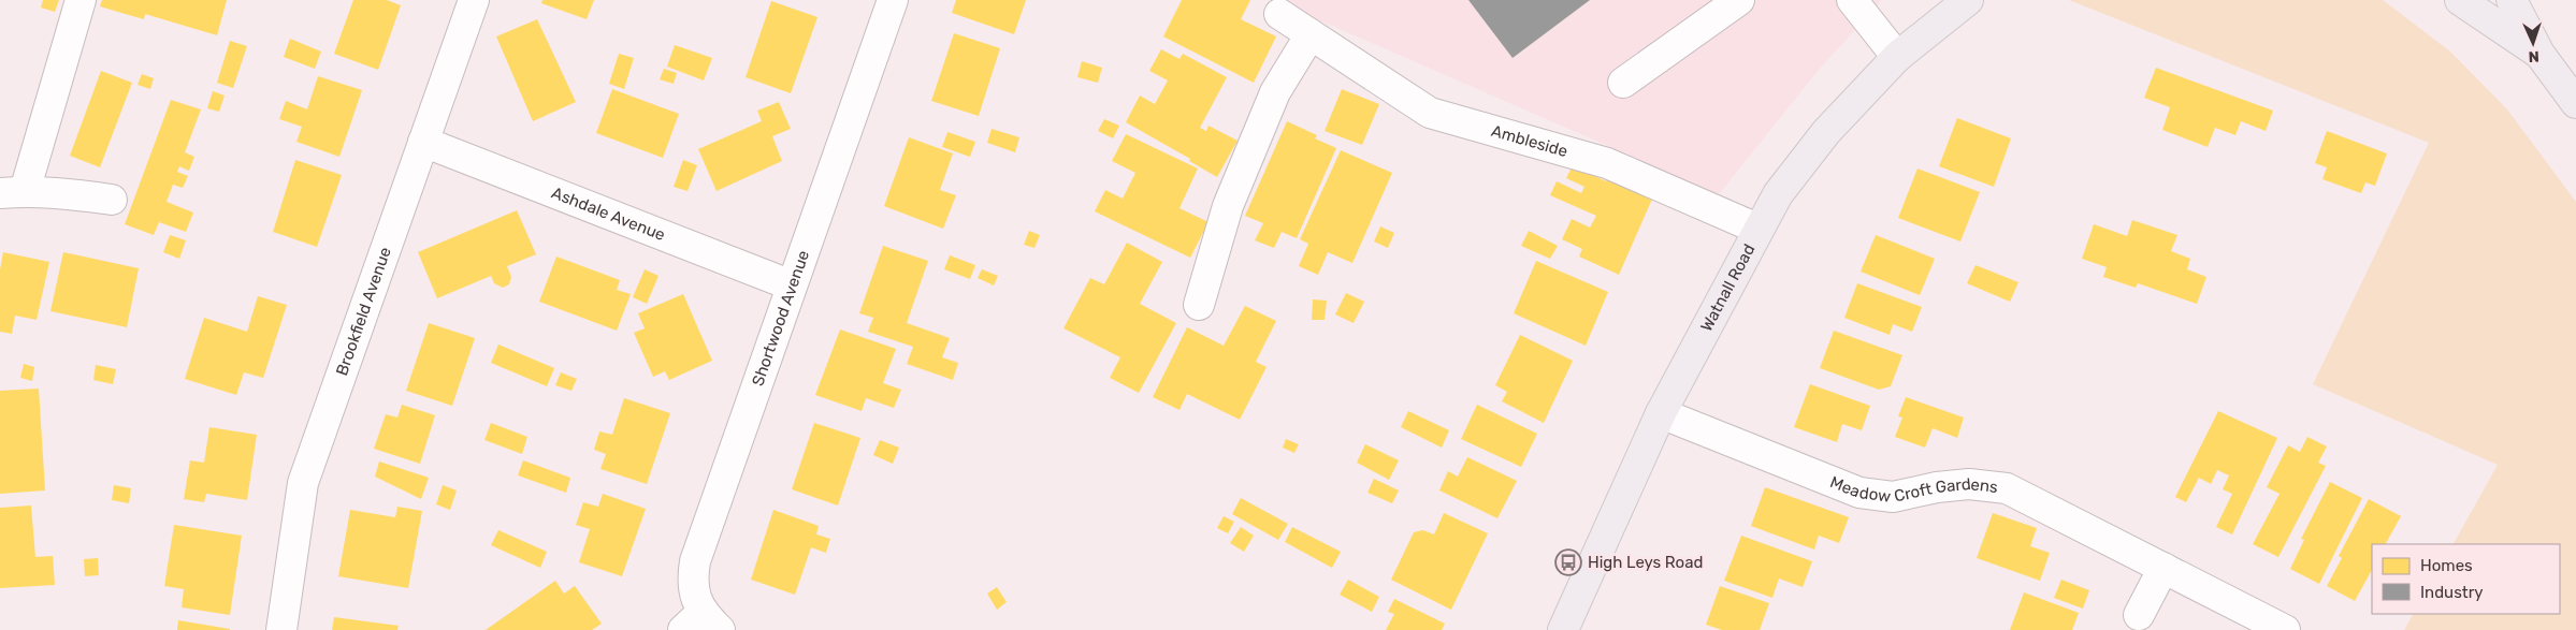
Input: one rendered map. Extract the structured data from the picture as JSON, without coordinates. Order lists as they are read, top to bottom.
{
  "streets": {
    "main road": ["Watnall Road"],
    "street": [
      "Ambleside",
      "Ashdale Avenue",
      "Brookfield Avenue",
      "Shortwood Avenue",
      "Meadow Croft Gardens"
    ]
  },
  "crossings": [
    ["Ambleside", "Watnall Road"],
    ["Ashdale Avenue", "Brookfield Avenue"],
    ["Ashdale Avenue", "Shortwood Avenue"],
    ["Watnall Road", "Meadow Croft Gardens"]
  ],
  "places": {
    "bus stop": ["High Leys Road"]
  },
  "legend": ["Homes", "Industry"],
  "north": "bottom"
}
